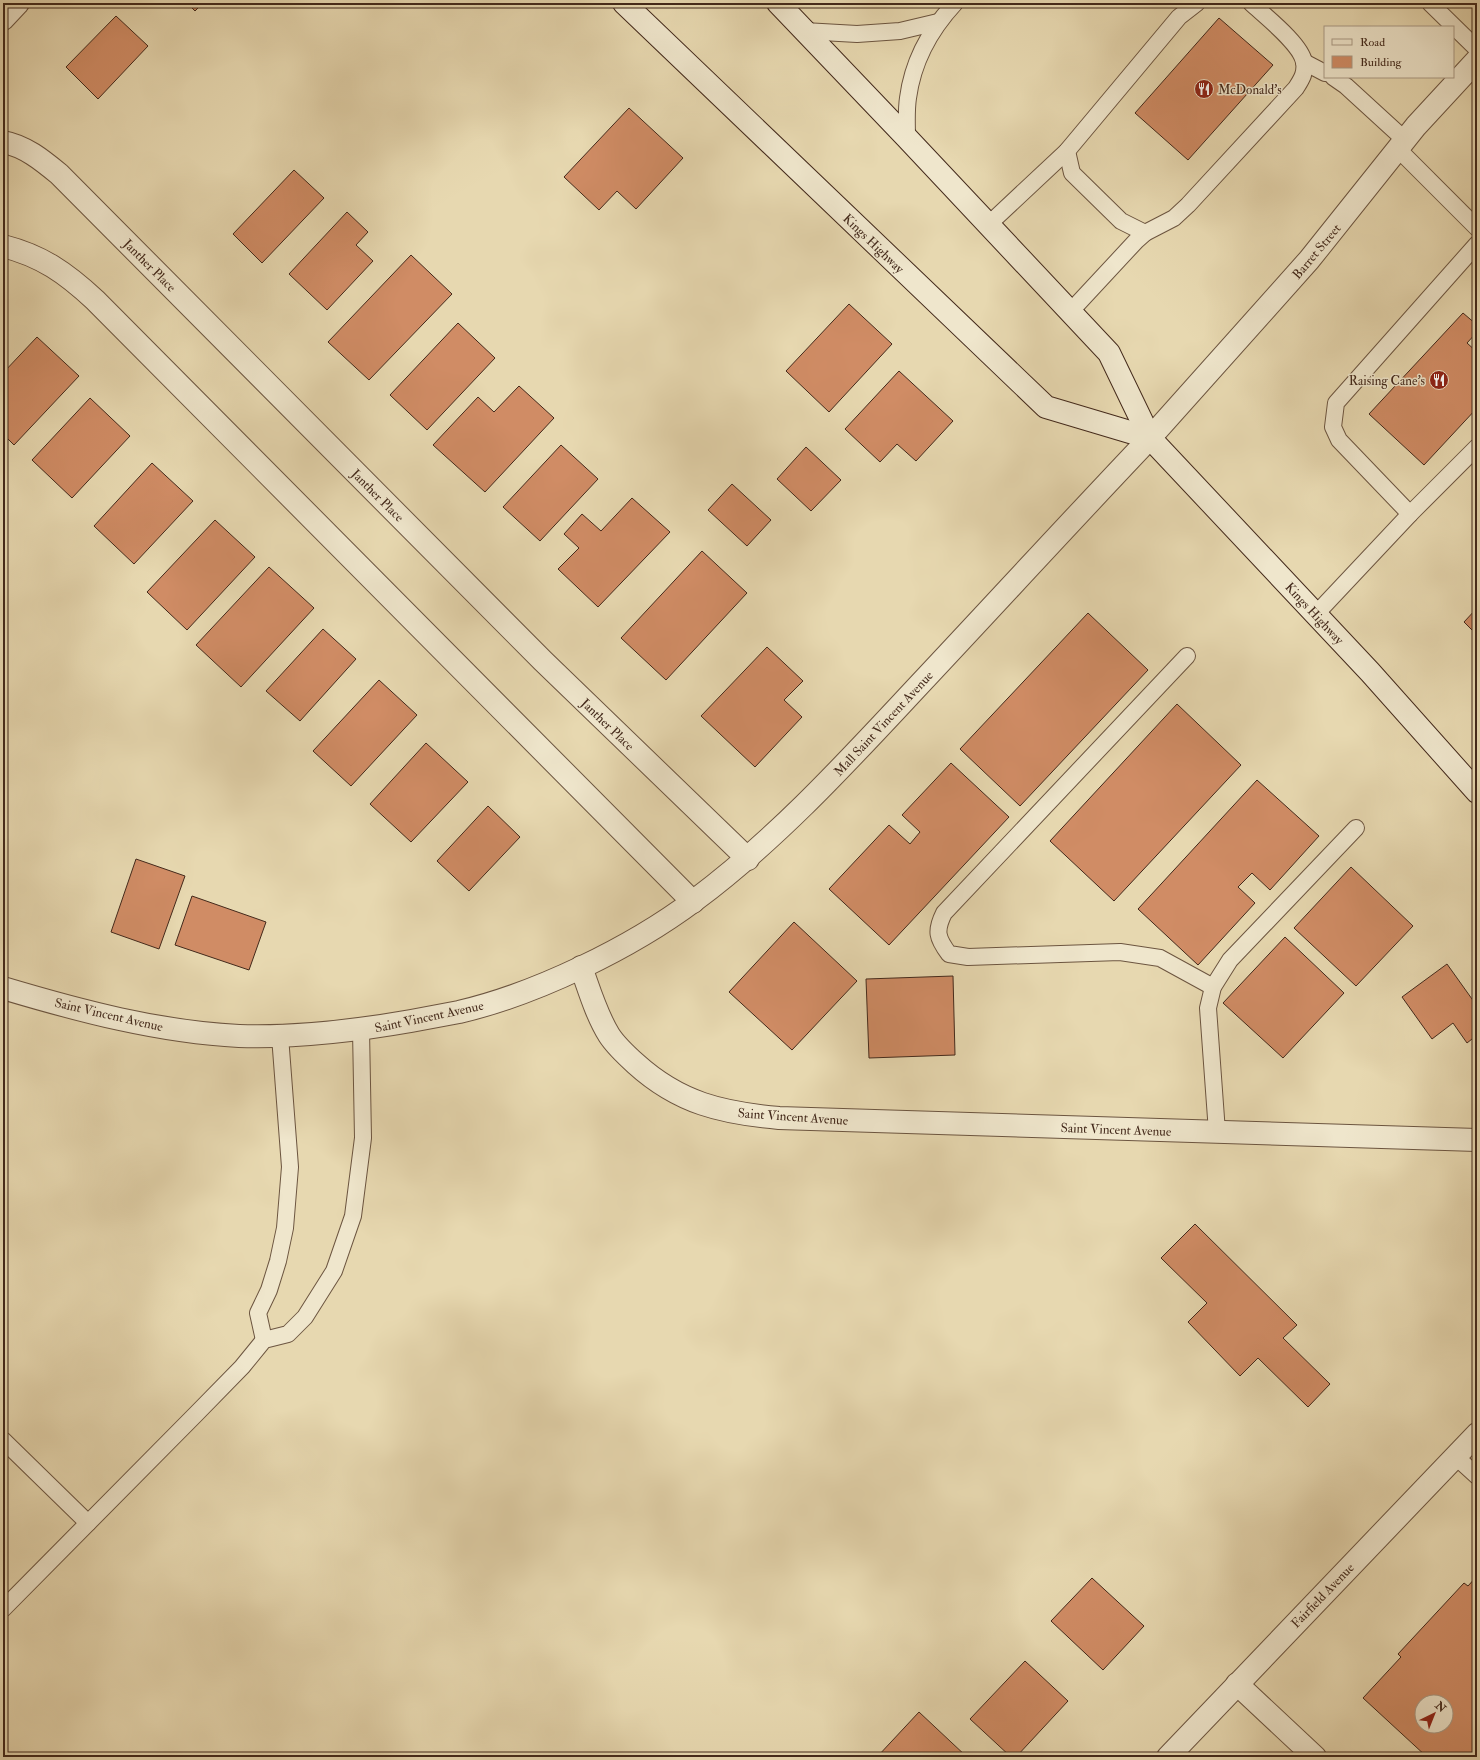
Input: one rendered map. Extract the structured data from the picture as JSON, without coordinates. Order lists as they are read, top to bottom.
{
  "streets": {
    "street": [
      "Kings Highway",
      "Barret Street",
      "Janther Place",
      "Mall Saint Vincent Avenue",
      "Saint Vincent Avenue",
      "Fairfield Avenue"
    ]
  },
  "crossings": [
    ["Kings Highway", "Barret Street"],
    ["Kings Highway", "Mall Saint Vincent Avenue"],
    ["Barret Street", "Mall Saint Vincent Avenue"],
    ["Janther Place", "Mall Saint Vincent Avenue"],
    ["Mall Saint Vincent Avenue", "Saint Vincent Avenue"]
  ],
  "places": {
    "restaurant": ["McDonald's", "Raising Cane's"]
  },
  "legend": ["Road", "Building"],
  "north": "top right"
}
